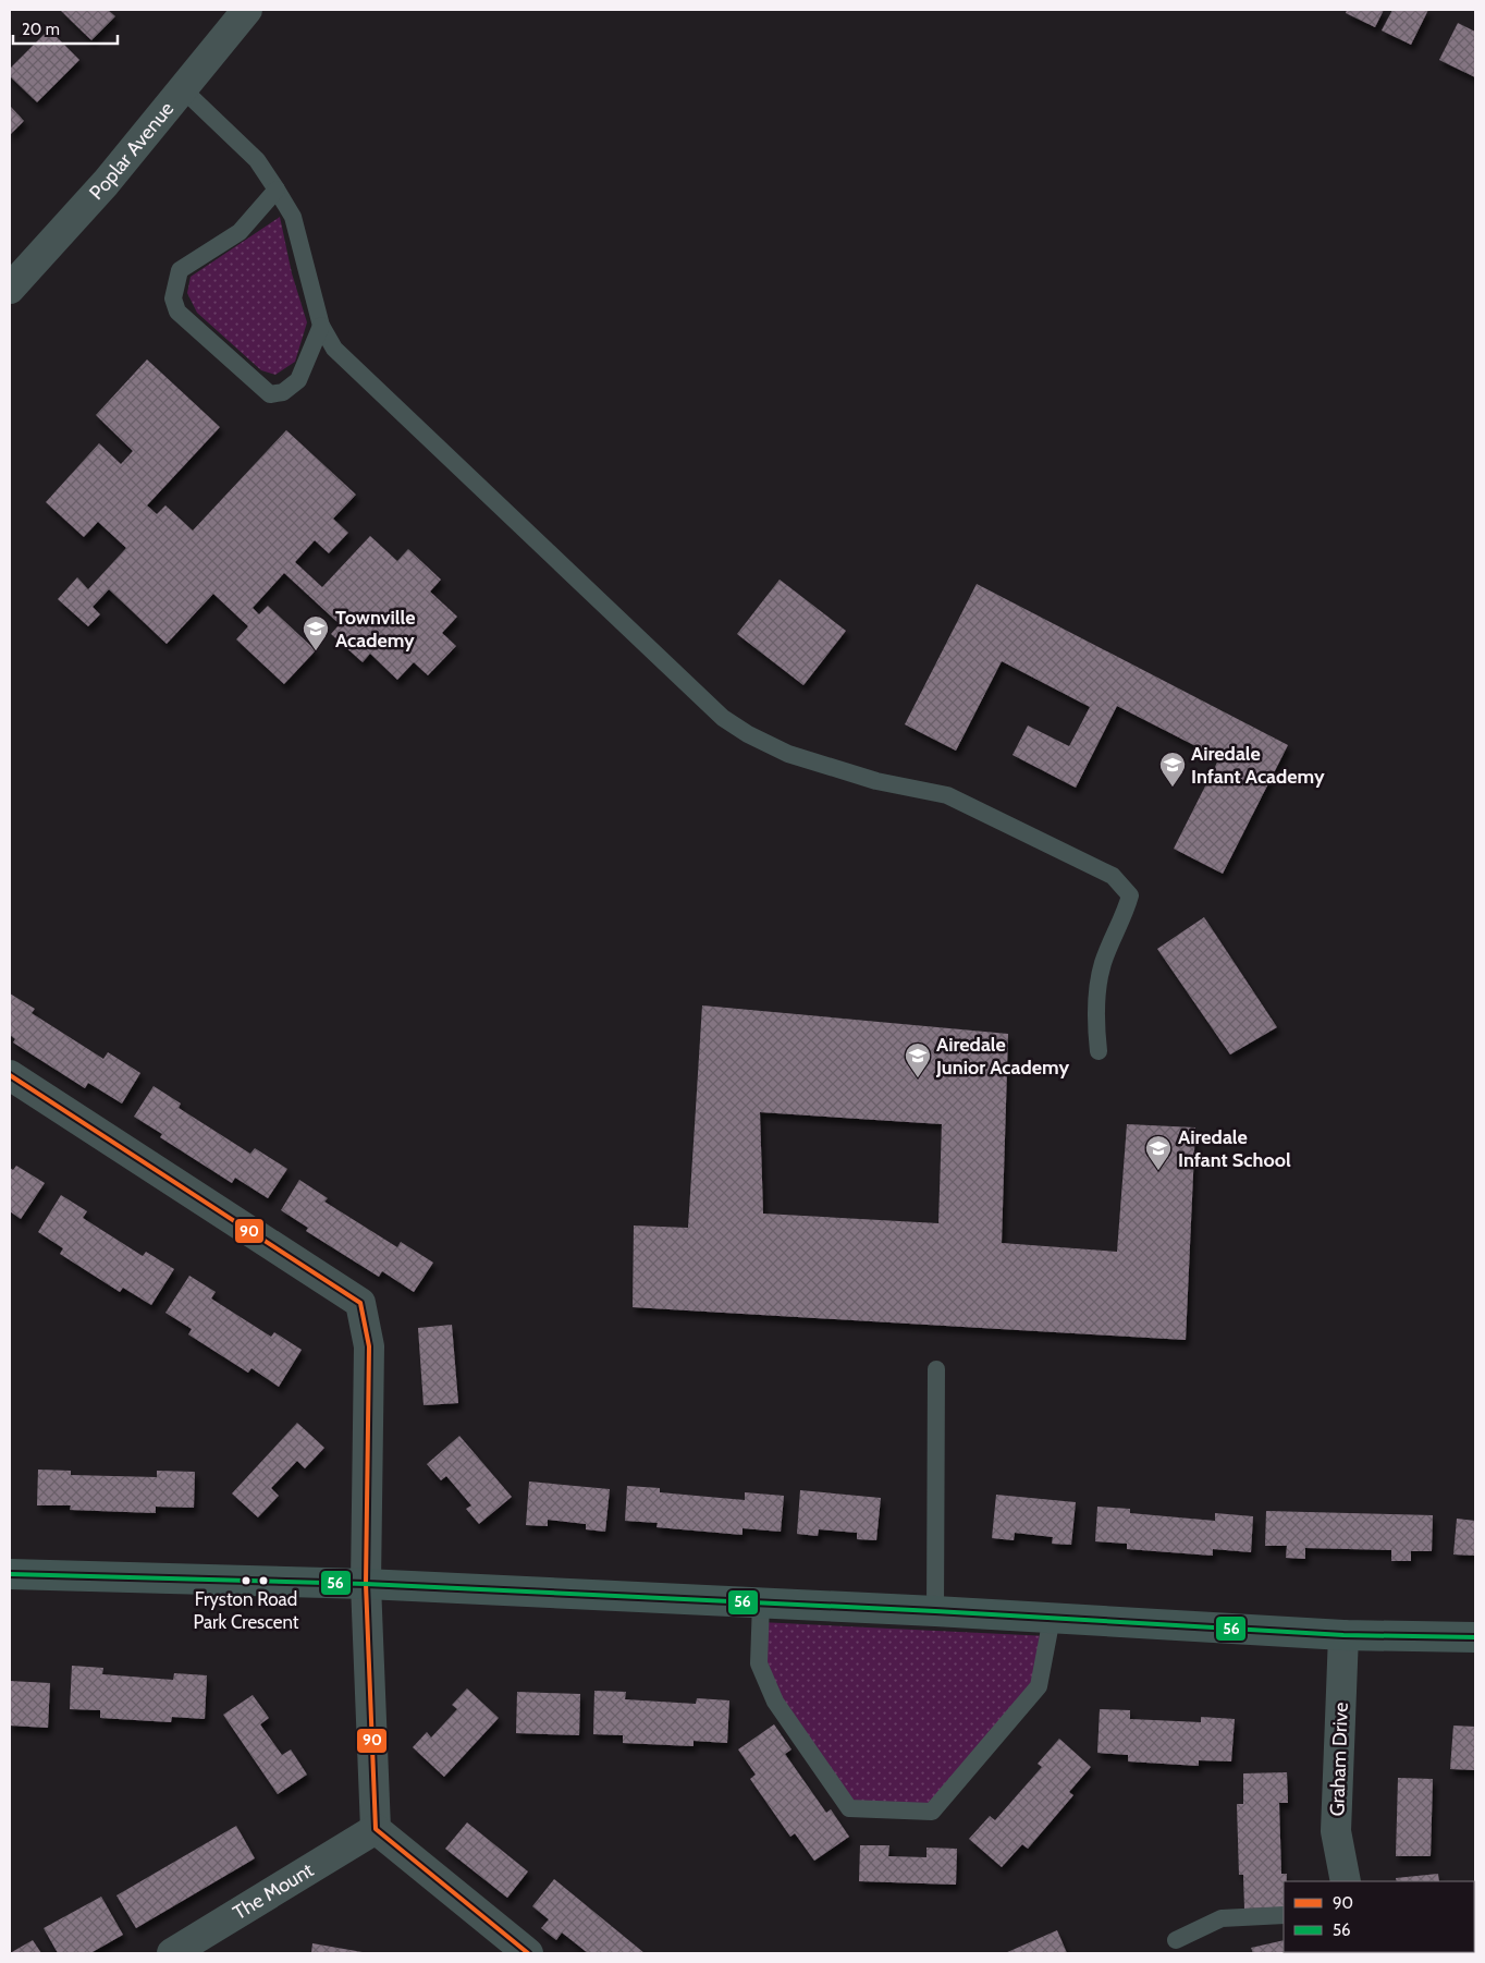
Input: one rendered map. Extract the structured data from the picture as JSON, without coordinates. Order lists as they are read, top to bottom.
{
  "streets": {
    "street": ["Poplar Avenue", "Graham Drive", "The Mount"]
  },
  "places": {
    "school or university": [
      "Townville Academy",
      "Airedale Infant Academy",
      "Airedale Junior Academy",
      "Airedale Infant School"
    ],
    "other": ["Fryston Road Park Crescent"]
  },
  "lines": ["transit line 90", "transit line 56"],
  "legend": ["90", "56"],
  "scale_bar": "20 m"
}
